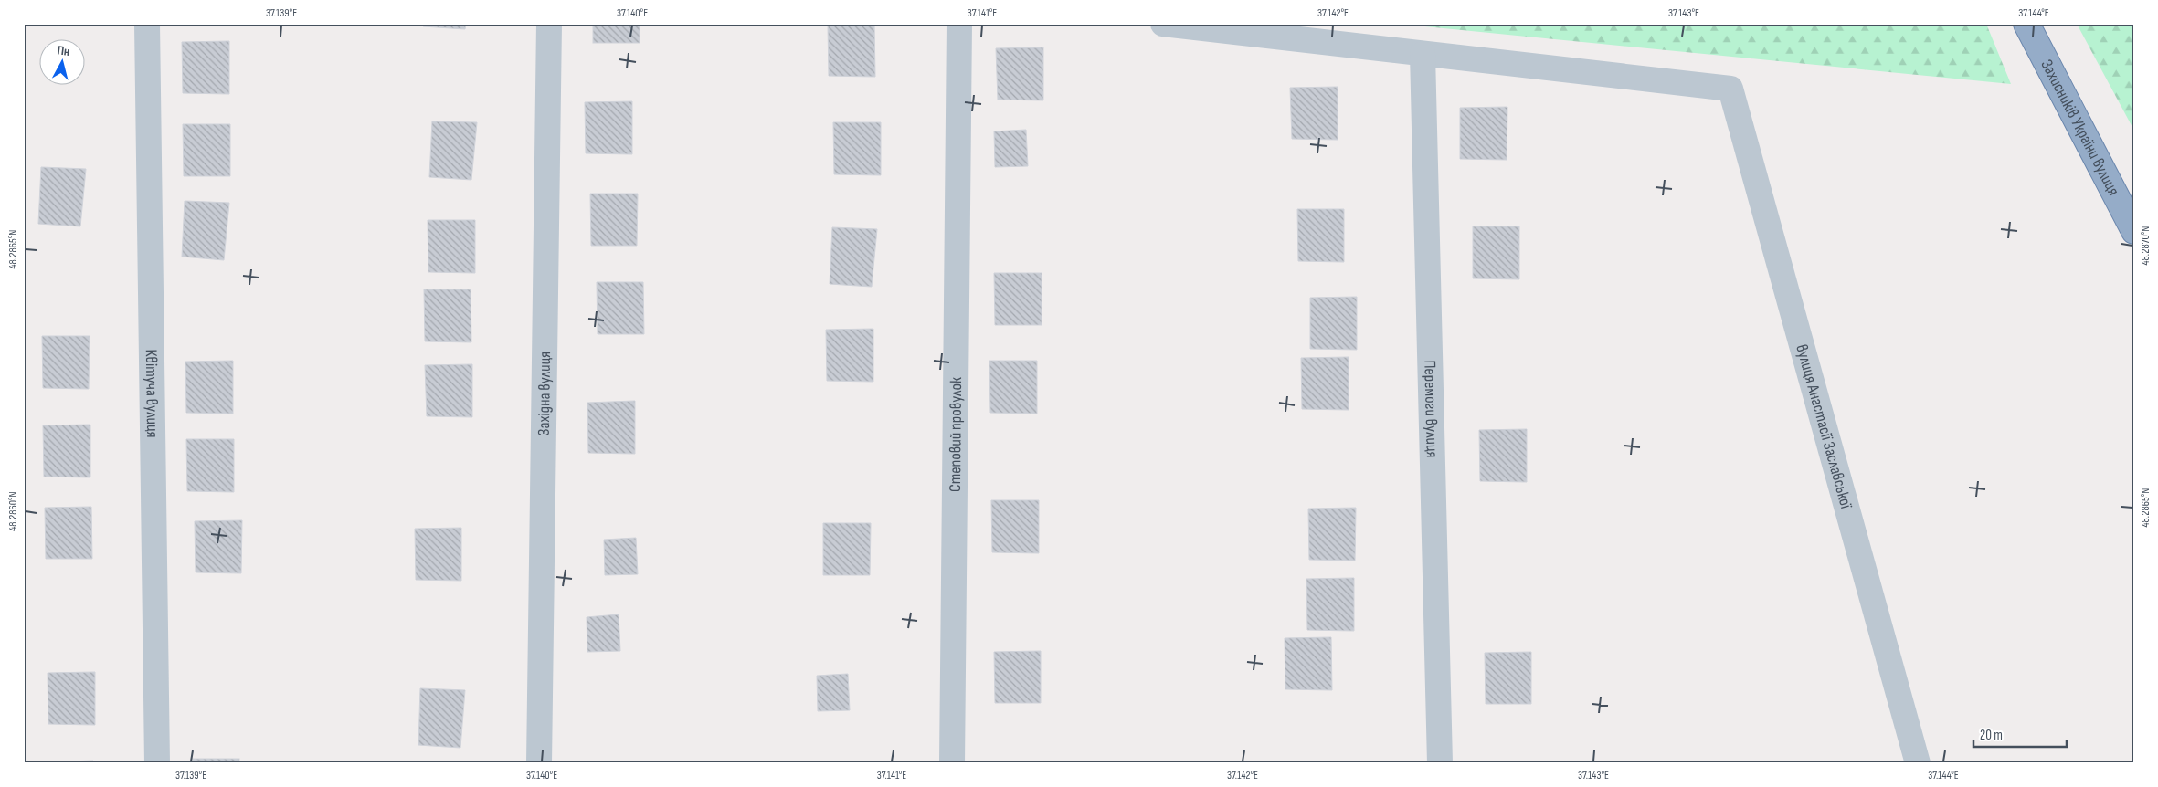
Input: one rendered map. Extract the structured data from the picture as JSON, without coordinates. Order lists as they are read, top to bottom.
{
  "streets": {
    "highway": ["Захисників України вулиця"],
    "street": [
      "Квітуча вулиця",
      "Західна вулиця",
      "Перемоги вулиця",
      "вулиця Анастасії Заславської",
      "Степовий провулок"
    ]
  },
  "crossings": [
    ["Перемоги вулиця", "вулиця Анастасії Заславської"]
  ],
  "scale_bar": "20 m",
  "north": "top",
  "coordinates": [
    "37.139°E",
    "37.140°E",
    "37.141°E",
    "37.142°E",
    "37.143°E",
    "37.144°E",
    "48.2870°N",
    "48.2865°N",
    "48.2860°N"
  ]
}
